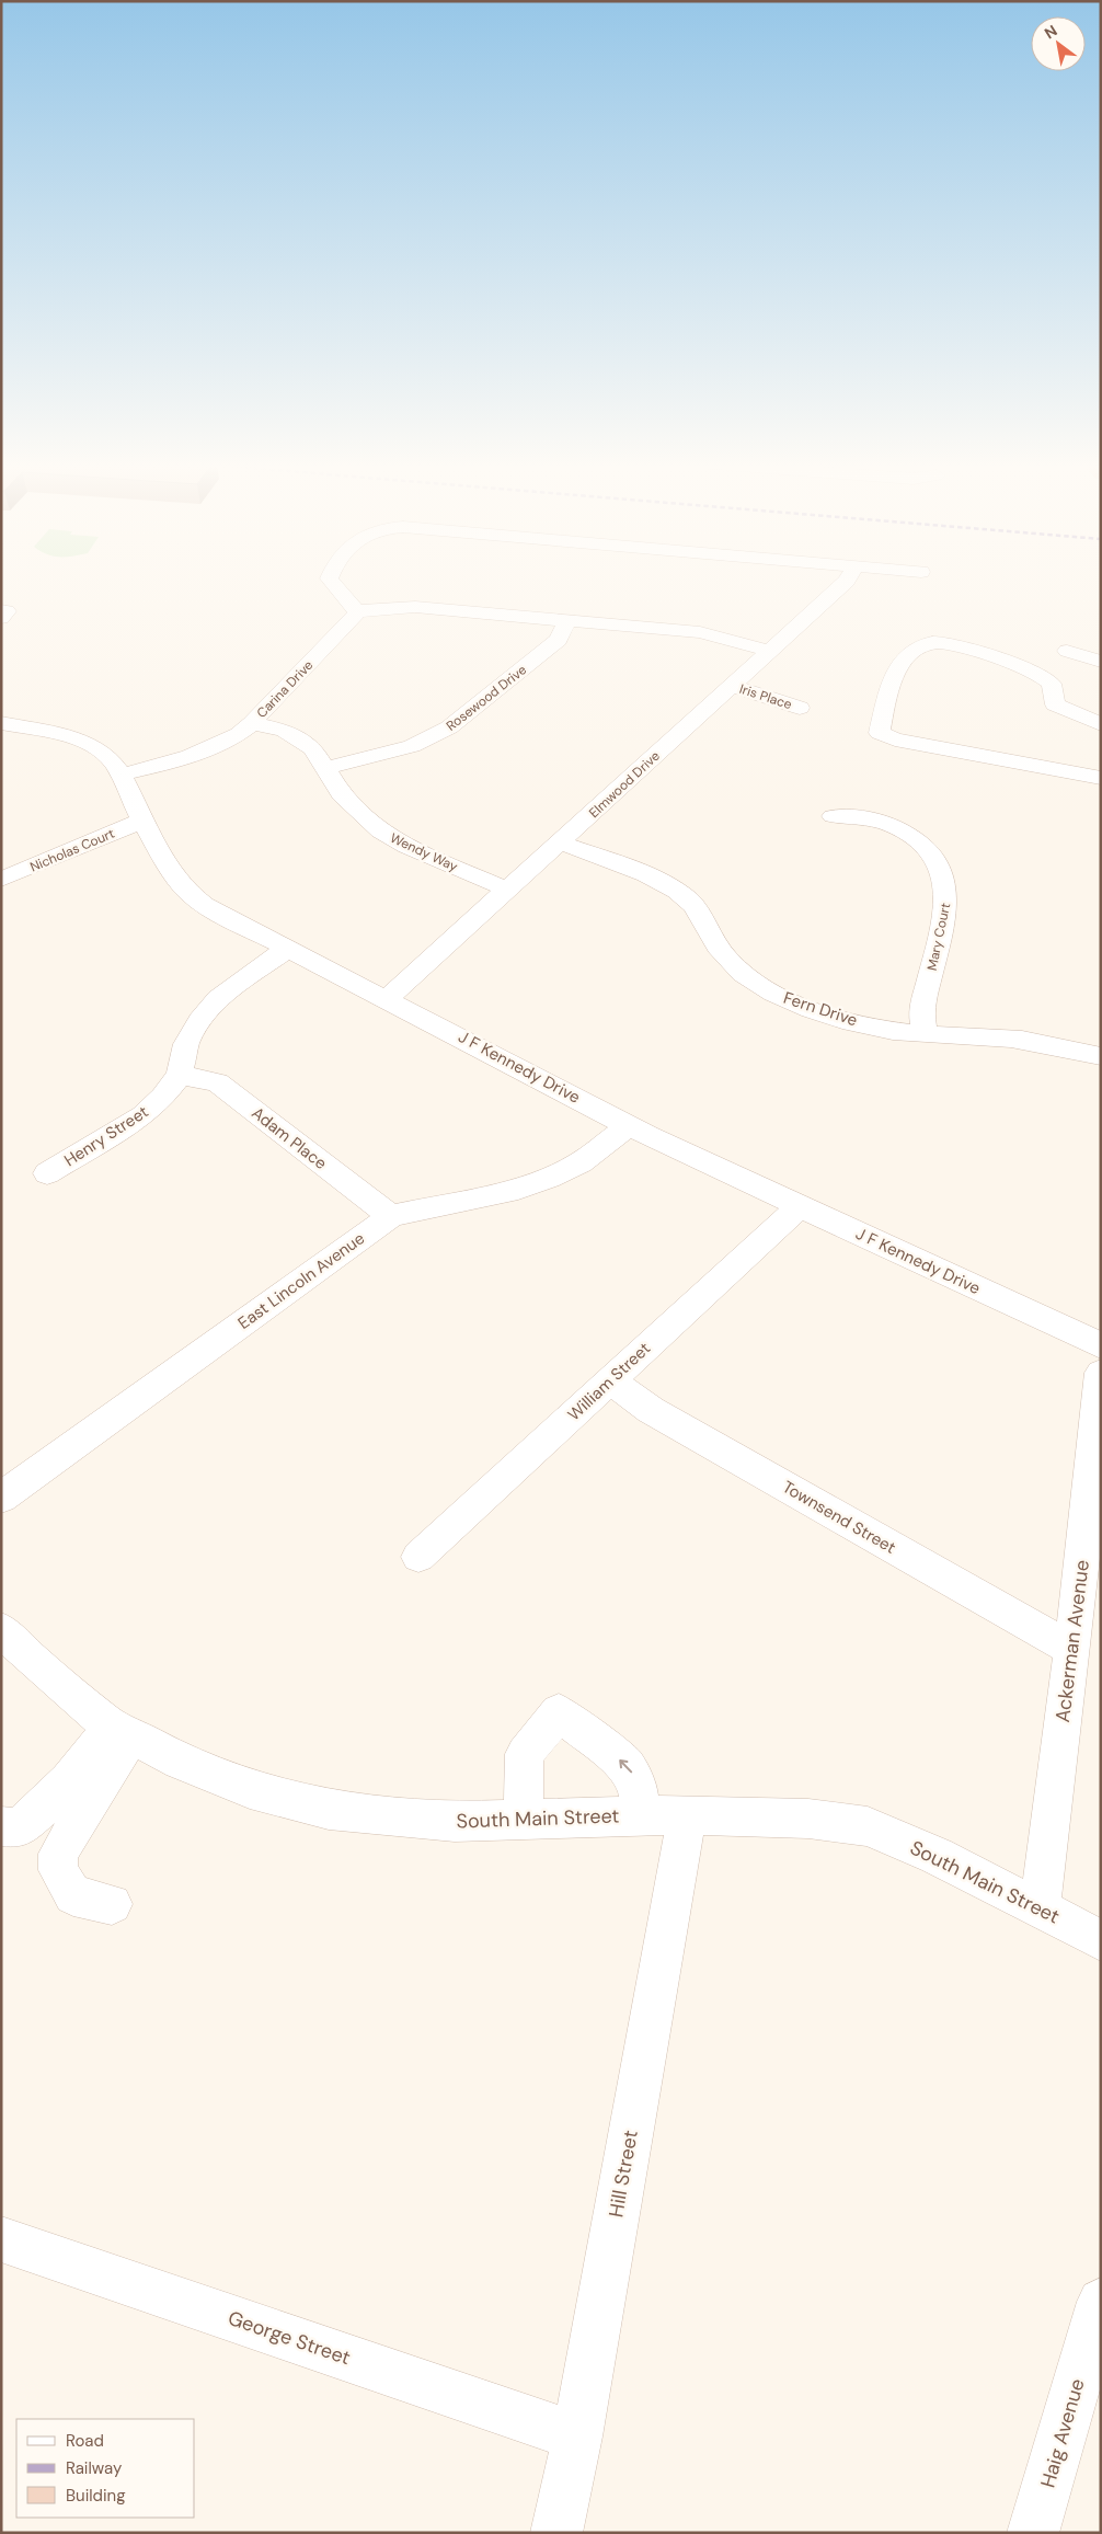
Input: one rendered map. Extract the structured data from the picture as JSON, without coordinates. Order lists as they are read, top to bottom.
{
  "streets": {
    "street": [
      "Carina Drive",
      "Iris Place",
      "Rosewood Drive",
      "Elmwood Drive",
      "Nicholas Court",
      "Wendy Way",
      "Mary Court",
      "Fern Drive",
      "J F Kennedy Drive",
      "Henry Street",
      "Adam Place",
      "East Lincoln Avenue",
      "William Street",
      "Townsend Street",
      "Ackerman Avenue",
      "South Main Street",
      "Hill Street",
      "George Street",
      "Haig Avenue"
    ]
  },
  "crossings": [
    ["Carina Drive", "Wendy Way"],
    ["Carina Drive", "J F Kennedy Drive"],
    ["Iris Place", "Elmwood Drive"],
    ["Rosewood Drive", "Wendy Way"],
    ["Elmwood Drive", "Wendy Way"],
    ["Elmwood Drive", "Fern Drive"],
    ["Elmwood Drive", "J F Kennedy Drive"],
    ["Nicholas Court", "J F Kennedy Drive"],
    ["Mary Court", "Fern Drive"],
    ["J F Kennedy Drive", "Henry Street"],
    ["J F Kennedy Drive", "East Lincoln Avenue"],
    ["J F Kennedy Drive", "William Street"],
    ["Henry Street", "Adam Place"],
    ["Adam Place", "East Lincoln Avenue"],
    ["William Street", "Townsend Street"],
    ["Townsend Street", "Ackerman Avenue"],
    ["Ackerman Avenue", "South Main Street"],
    ["South Main Street", "Hill Street"],
    ["Hill Street", "George Street"]
  ],
  "legend": ["Road", "Railway", "Building"],
  "north": "top left"
}
